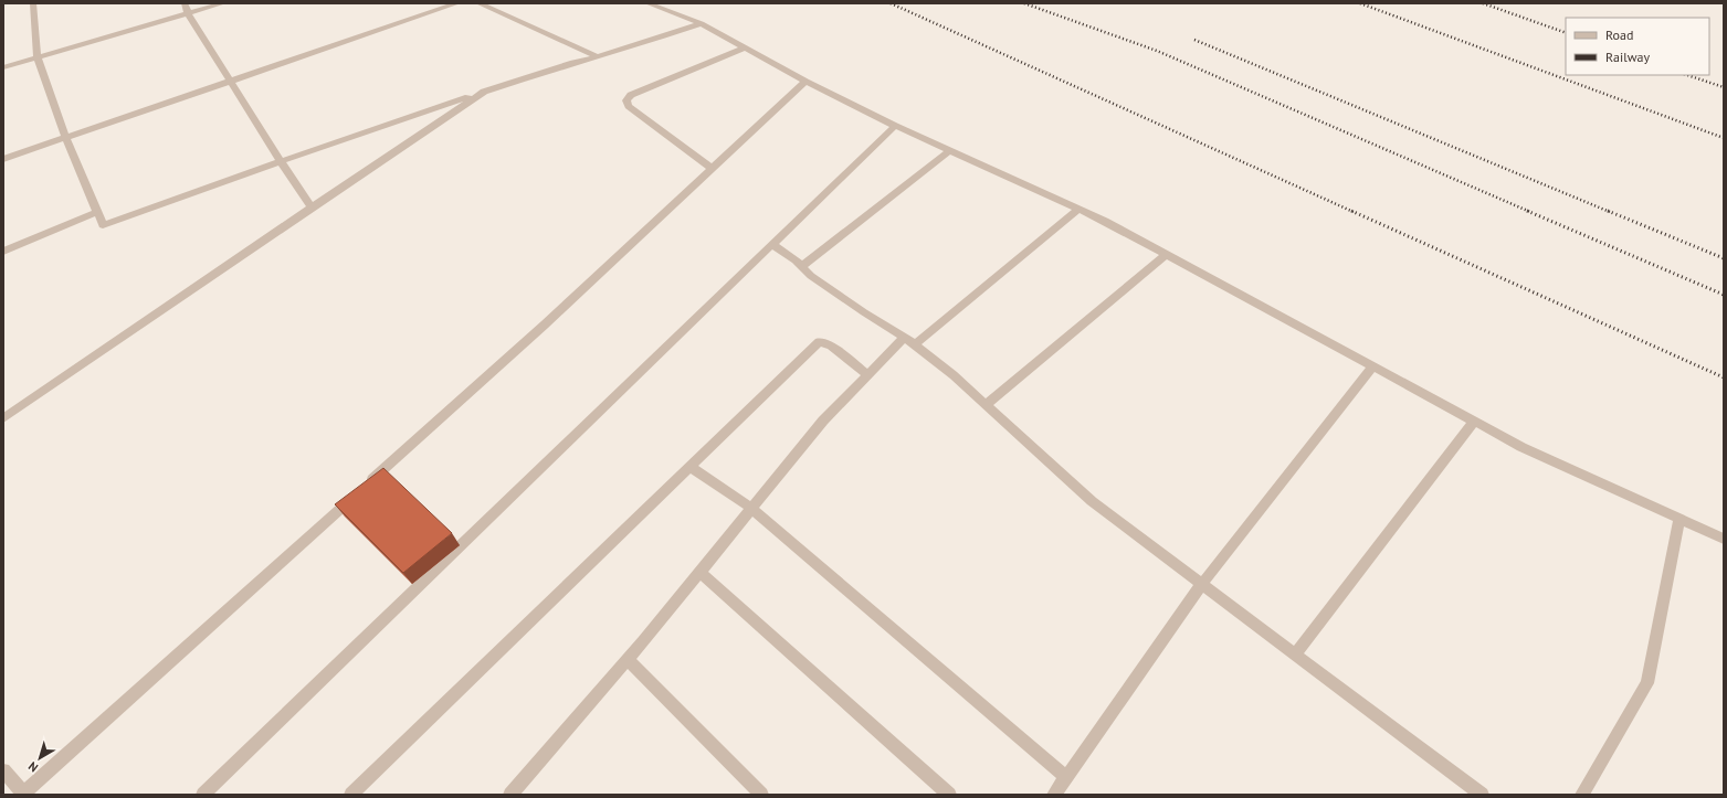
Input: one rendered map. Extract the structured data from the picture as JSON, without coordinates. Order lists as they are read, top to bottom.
{
  "legend": ["Road", "Railway"],
  "north": "bottom left"
}
